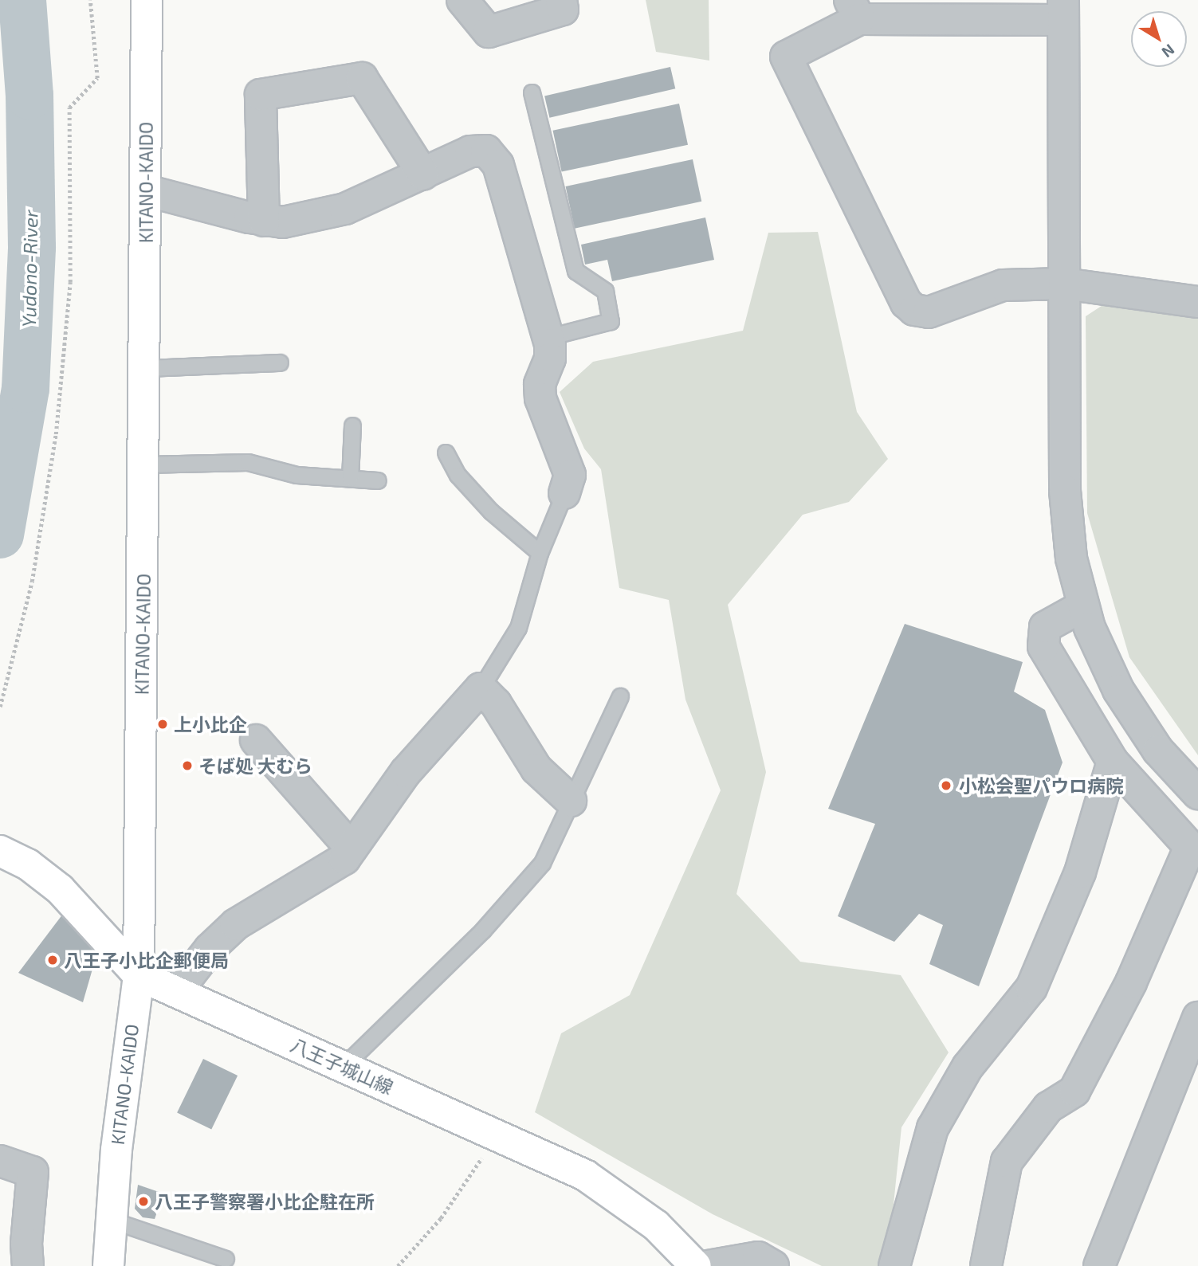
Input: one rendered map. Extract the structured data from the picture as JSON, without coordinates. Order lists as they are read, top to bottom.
{
  "streets": {
    "main road": ["KITANO-KAIDO", "八王子城山線"]
  },
  "crossings": [
    ["KITANO-KAIDO", "八王子城山線"]
  ],
  "water": ["Yudono-River"],
  "places": [
    "上小比企",
    "そば処 大むら",
    "小松会聖パウロ病院",
    "八王子小比企郵便局",
    "八王子警察署小比企駐在所"
  ],
  "north": "bottom right"
}
